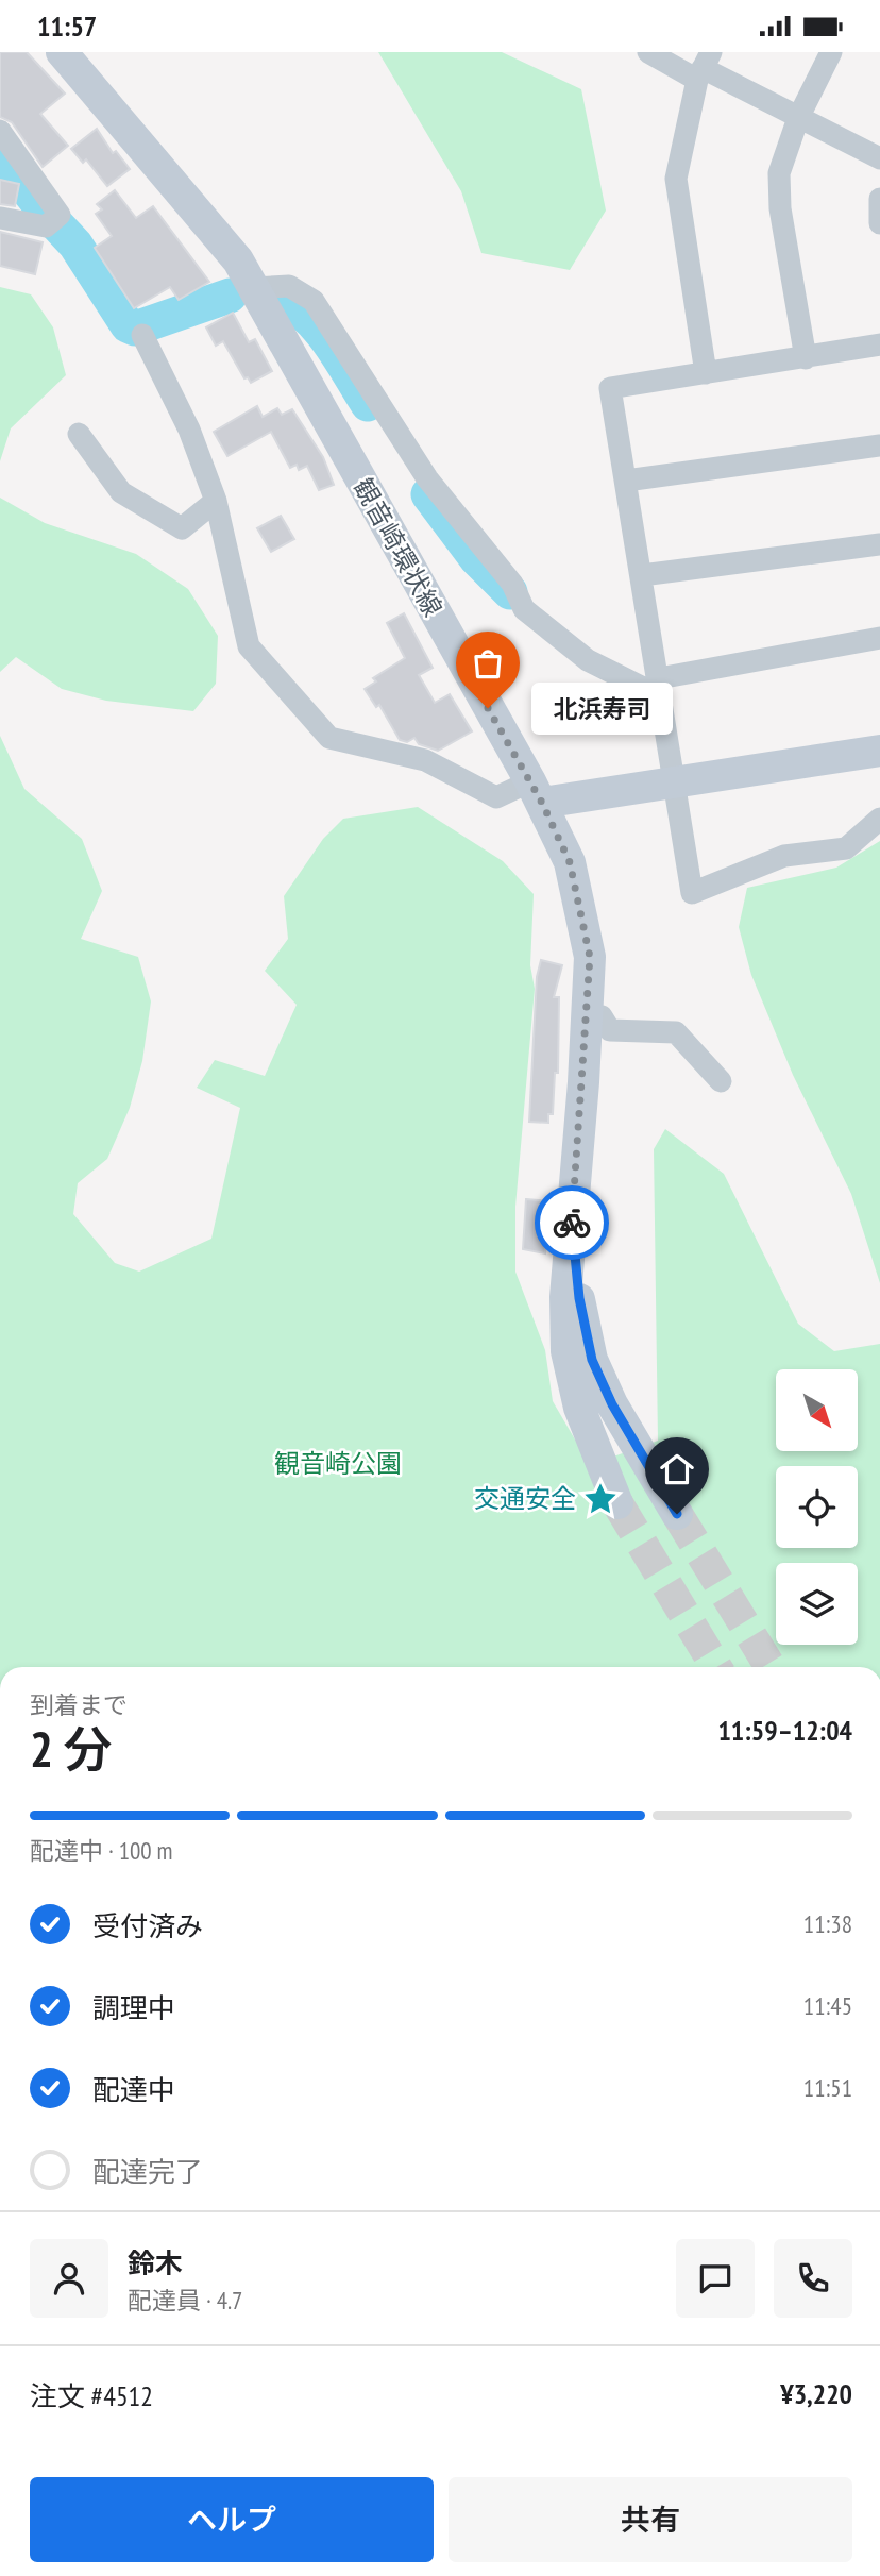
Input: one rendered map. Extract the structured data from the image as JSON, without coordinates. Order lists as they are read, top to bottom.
{
  "streets": {
    "main road": ["観音崎環状線"]
  },
  "parks": ["観音崎公園"],
  "places": {
    "other": ["北浜寿司"],
    "place": ["交通安全"]
  },
  "north": "bottom right",
  "page": {
    "status": "11:57",
    "bubble": "北浜寿司",
    "heading": ["2 分", "到着まで", "11:59–12:04"],
    "panel": [
      "鈴木",
      "配達員 · 4.7",
      "注文 #4512",
      "¥3,220"
    ],
    "bar": "配達中 · 100 m",
    "list": [
      ["受付済み", "11:38"],
      ["調理中", "11:45"],
      ["配達中", "11:51"],
      "配達完了"
    ],
    "buttons": ["ヘルプ", "共有"]
  }
}
